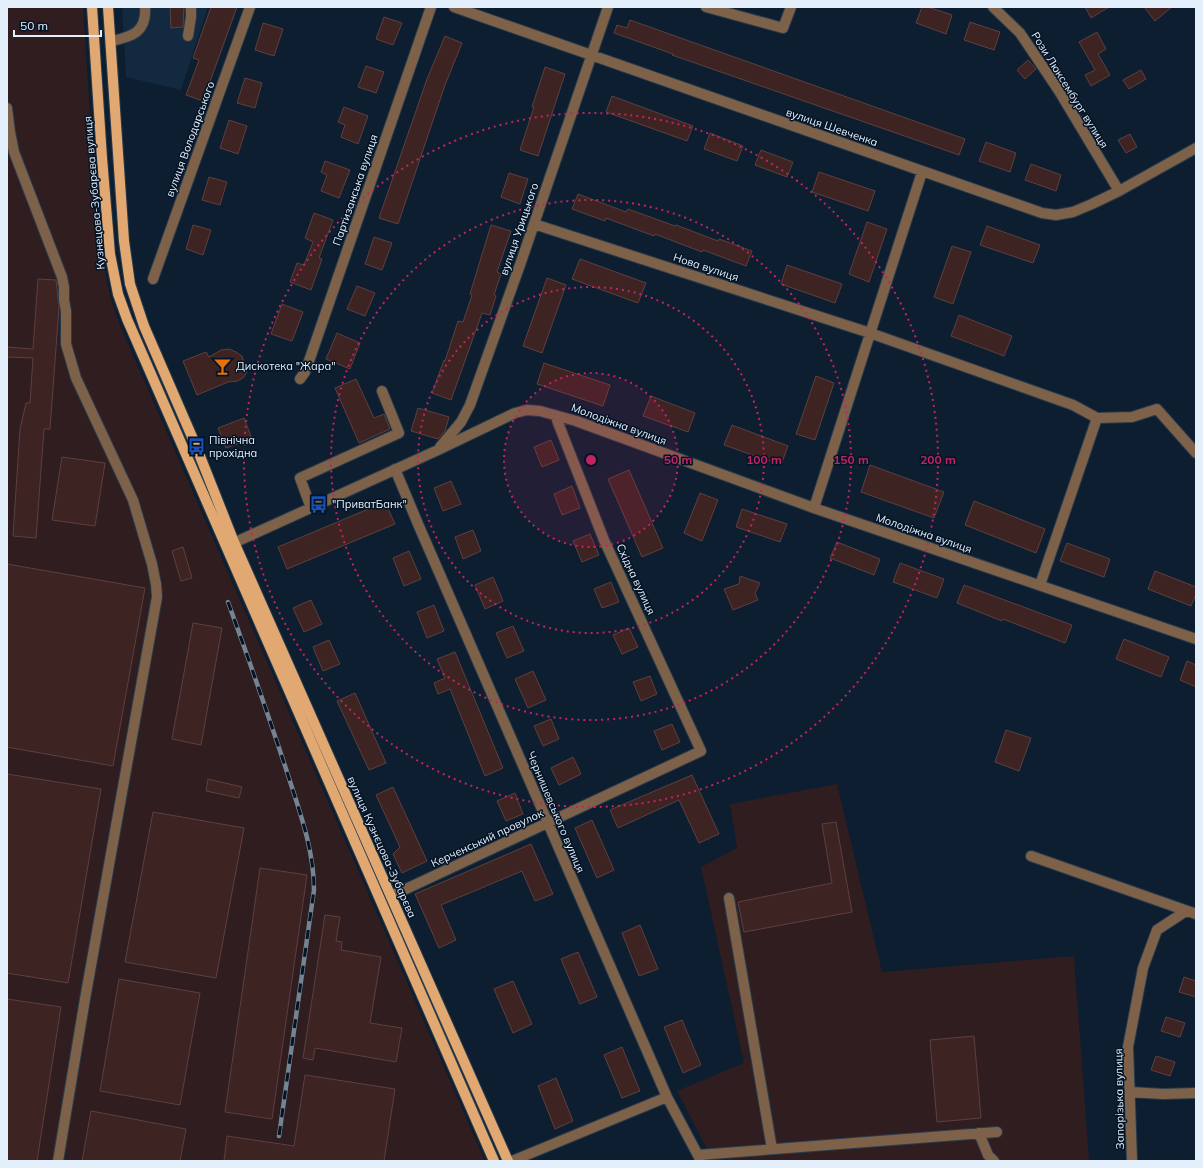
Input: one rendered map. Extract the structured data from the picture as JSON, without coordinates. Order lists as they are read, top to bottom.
{
  "streets": {
    "main road": ["Кузнецова-Зубарєва вулиця", "вулиця Кузнєцова-Зубарєва"],
    "street": [
      "Рози Люксембург вулиця",
      "вулиця Шевченка",
      "вулиця Володарського",
      "Партизанська вулиця",
      "вулиця Урицького",
      "Нова вулиця",
      "Молодіжна вулиця",
      "Східна вулиця",
      "Чернишевського вулиця",
      "Керченський провулок",
      "Запорізька вулиця"
    ]
  },
  "crossings": [
    ["Рози Люксембург вулиця", "вулиця Шевченка"],
    ["вулиця Шевченка", "вулиця Урицького"],
    ["Кузнецова-Зубарєва вулиця", "Молодіжна вулиця"],
    ["Кузнецова-Зубарєва вулиця", "вулиця Кузнєцова-Зубарєва"],
    ["вулиця Урицького", "Нова вулиця"],
    ["вулиця Урицького", "Молодіжна вулиця"],
    ["Молодіжна вулиця", "Східна вулиця"],
    ["Молодіжна вулиця", "Чернишевського вулиця"],
    ["Молодіжна вулиця", "вулиця Кузнєцова-Зубарєва"],
    ["Східна вулиця", "Керченський провулок"],
    ["Чернишевського вулиця", "Керченський провулок"],
    ["Керченський провулок", "вулиця Кузнєцова-Зубарєва"]
  ],
  "places": {
    "bar": ["Дискотека \"Жара\""],
    "bus stop": ["Північна прохідна", "\"ПриватБанк\""]
  },
  "scale_bar": "50 m",
  "rings": [
    "50 m",
    "100 m",
    "150 m",
    "200 m"
  ]
}
